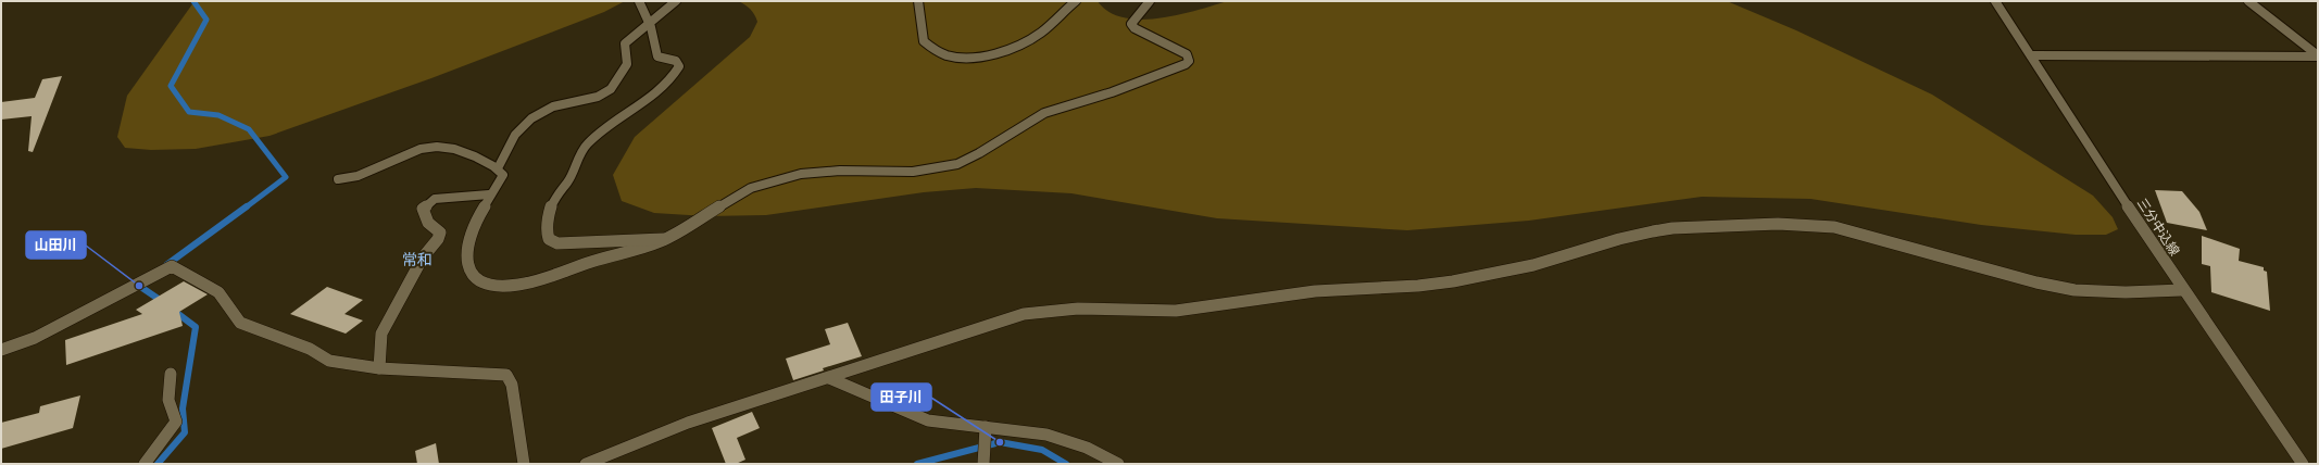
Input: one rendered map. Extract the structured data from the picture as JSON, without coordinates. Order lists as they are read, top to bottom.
{
  "streets": {
    "street": ["三分中込線"]
  },
  "districts": ["常和"],
  "places": ["山田川", "田子川"]
}
